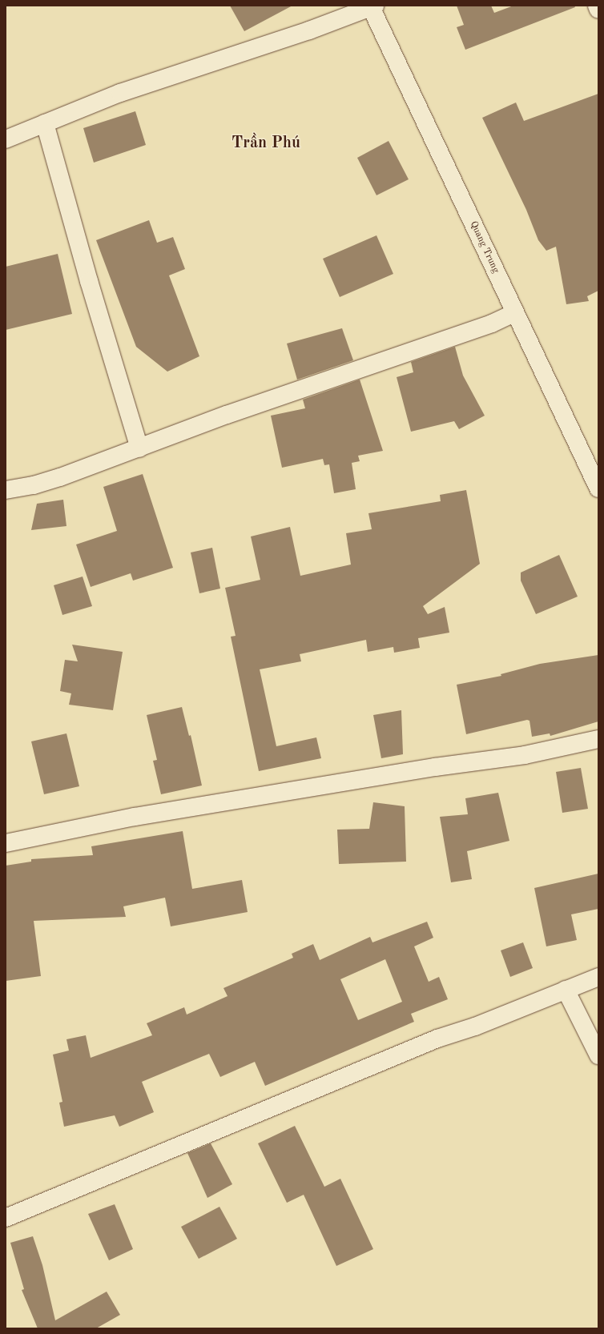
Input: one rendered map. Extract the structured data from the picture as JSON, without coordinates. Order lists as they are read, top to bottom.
{
  "streets": {
    "street": ["Quang Trung"]
  },
  "districts": ["Trần Phú"]
}
